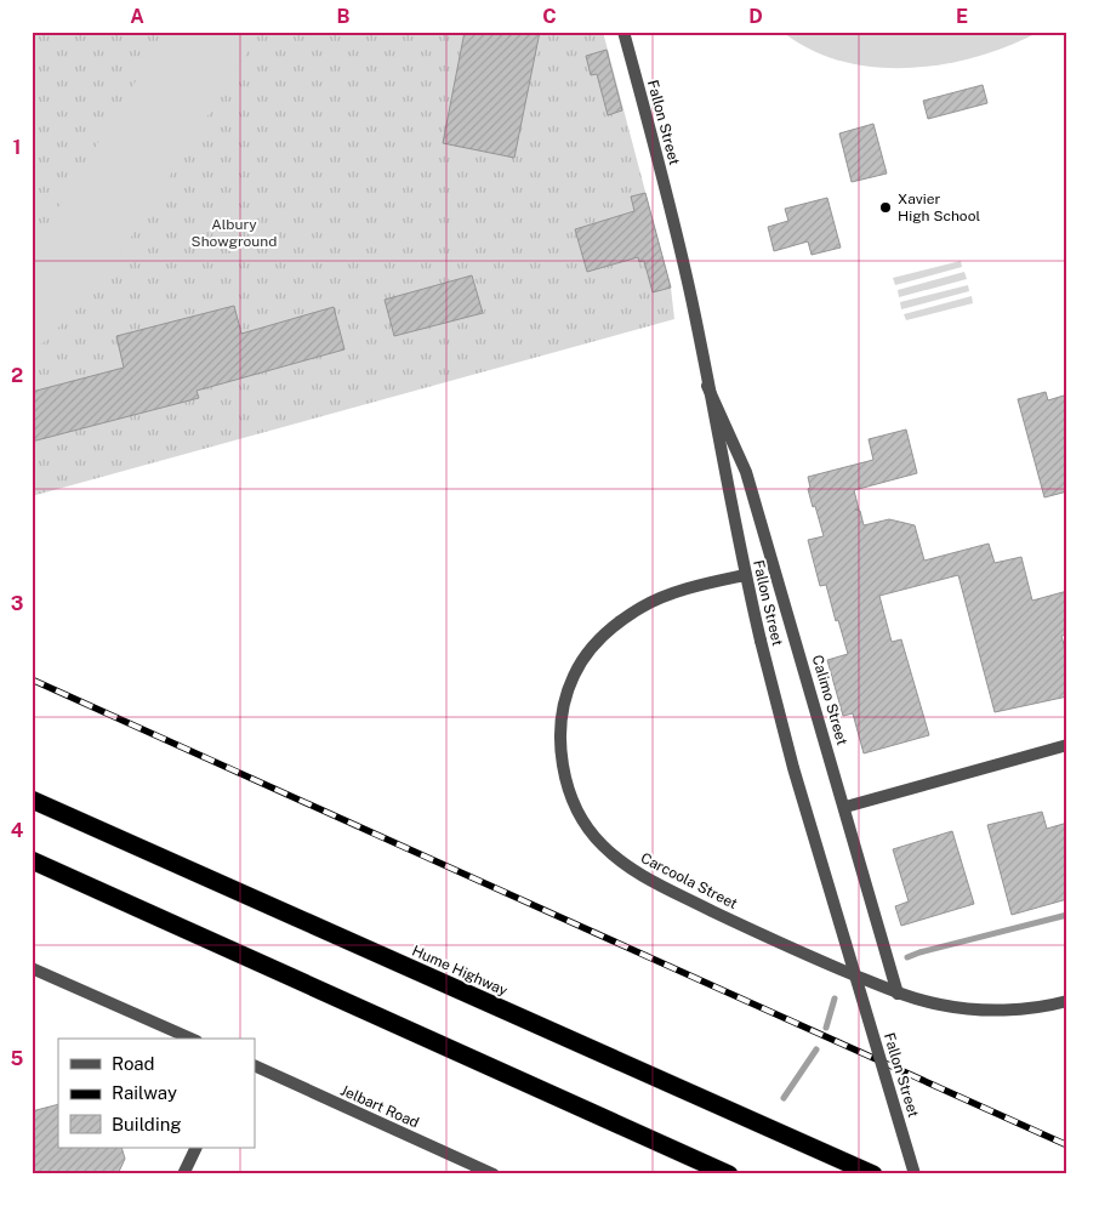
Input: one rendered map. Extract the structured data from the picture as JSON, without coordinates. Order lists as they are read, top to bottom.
{
  "streets": {
    "highway": ["Hume Highway"],
    "street": [
      "Fallon Street",
      "Calimo Street",
      "Carcoola Street",
      "Jelbart Road"
    ]
  },
  "crossings": [
    ["Fallon Street", "Calimo Street"],
    ["Fallon Street", "Carcoola Street"],
    ["Calimo Street", "Carcoola Street"]
  ],
  "parks": ["Albury Showground"],
  "places": ["Xavier High School"],
  "legend": ["Road", "Railway", "Building"],
  "grid": {
    "columns": [
      "A",
      "B",
      "C",
      "D",
      "E"
    ],
    "rows": [
      "1",
      "2",
      "3",
      "4",
      "5"
    ]
  }
}
